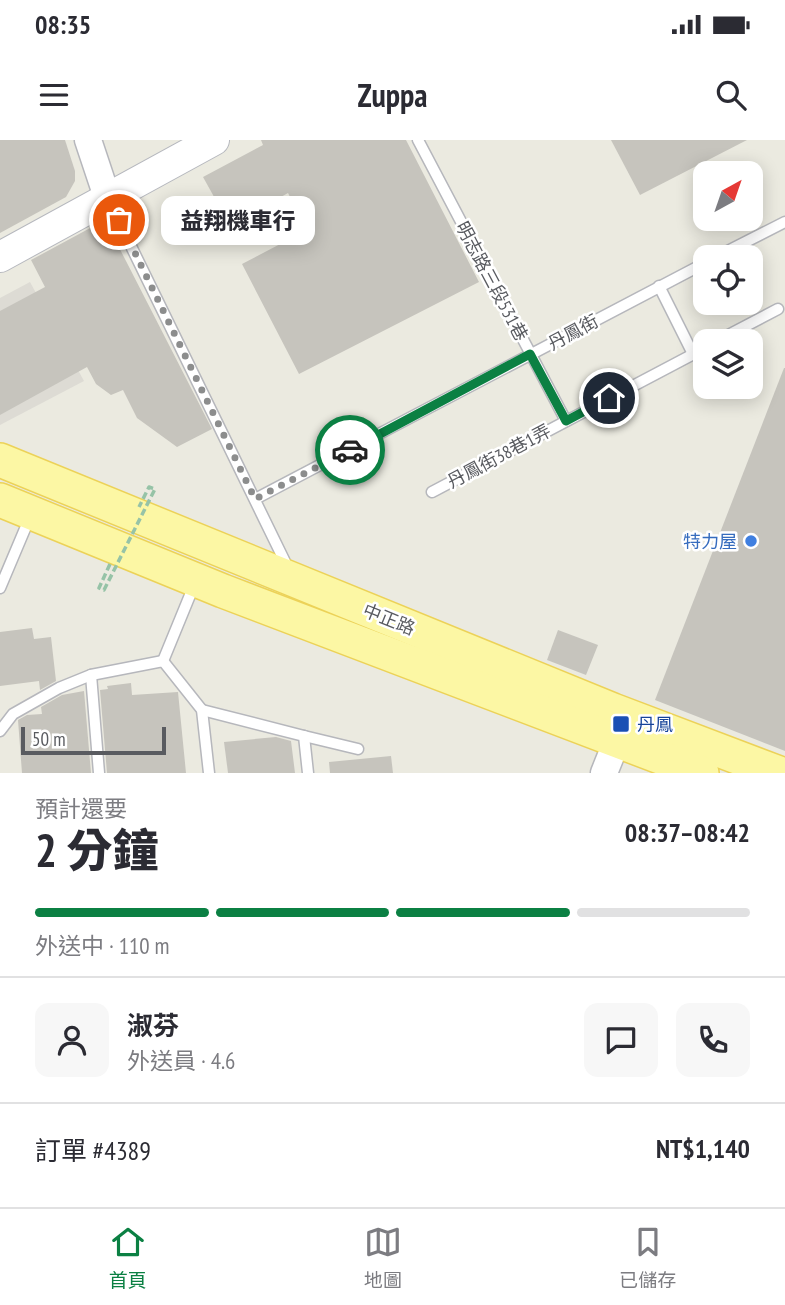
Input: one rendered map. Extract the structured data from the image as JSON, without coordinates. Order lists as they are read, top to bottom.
{
  "streets": {
    "main road": ["中正路"],
    "lane": ["明志路三段531巷", "丹鳳街", "丹鳳街38巷1弄"]
  },
  "crossings": [
    ["明志路三段531巷", "丹鳳街"],
    ["明志路三段531巷", "丹鳳街38巷1弄"]
  ],
  "places": {
    "other": ["益翔機車行", "特力屋"],
    "transit": ["丹鳳"]
  },
  "scale_bar": "50 m",
  "north": "top right",
  "page": {
    "status": "08:35",
    "header": "Zuppa",
    "bubble": "益翔機車行",
    "scale": "50 m",
    "heading": ["2 分鐘", "預計還要", "08:37–08:42"],
    "panel": [
      "淑芬",
      "外送員 · 4.6",
      "訂單 #4389",
      "NT$1,140"
    ],
    "bar": "外送中 · 110 m",
    "tabs": ["首頁", "地圖", "已儲存"]
  }
}
